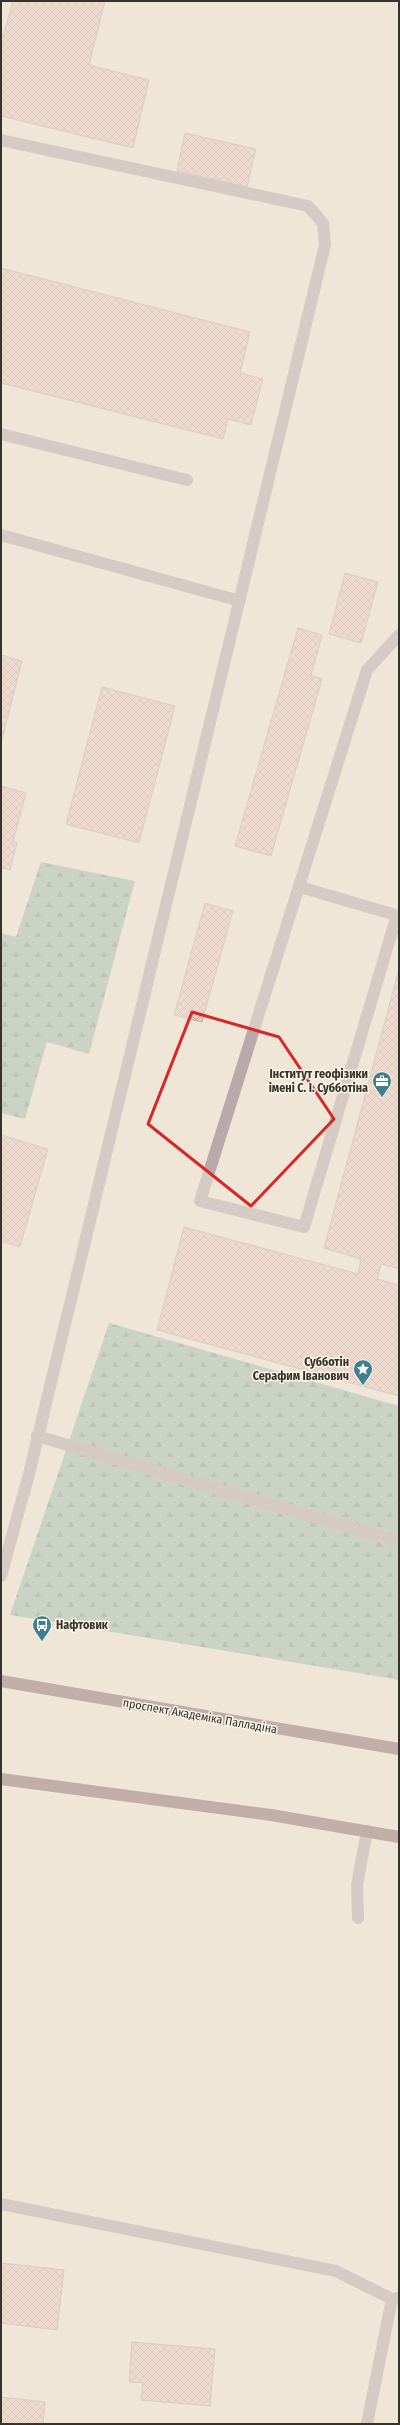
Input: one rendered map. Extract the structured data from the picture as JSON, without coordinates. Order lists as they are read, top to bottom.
{
  "streets": {
    "highway": ["проспект Академіка Палладіна"]
  },
  "places": {
    "office": ["Інститут геофізики імені С. І. Субботіна"],
    "place": ["Субботін Серафим Іванович"],
    "bus stop": ["Нафтовик"]
  }
}
